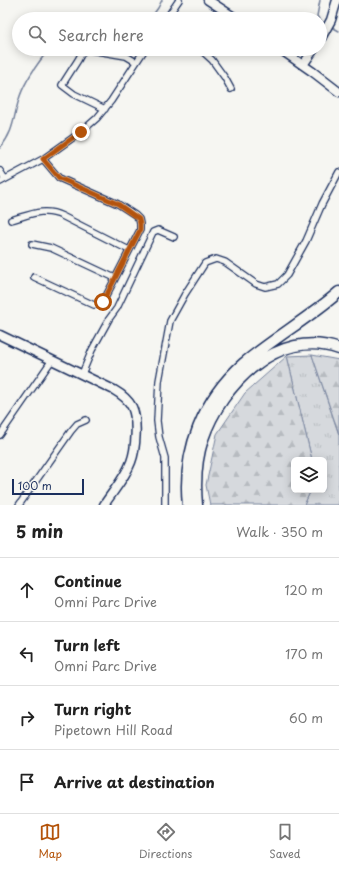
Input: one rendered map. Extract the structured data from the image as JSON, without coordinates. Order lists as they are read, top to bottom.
{
  "scale_bar": "100 m",
  "page": {
    "search": "Search here",
    "scale": "100 m",
    "heading": ["5 min", "Walk · 350 m"],
    "list": [
      ["Continue", "Omni Parc Drive", "120 m"],
      ["Turn left", "Omni Parc Drive", "170 m"],
      ["Turn right", "Pipetown Hill Road", "60 m"],
      "Arrive at destination"
    ],
    "nav": ["Map", "Directions", "Saved"]
  }
}
